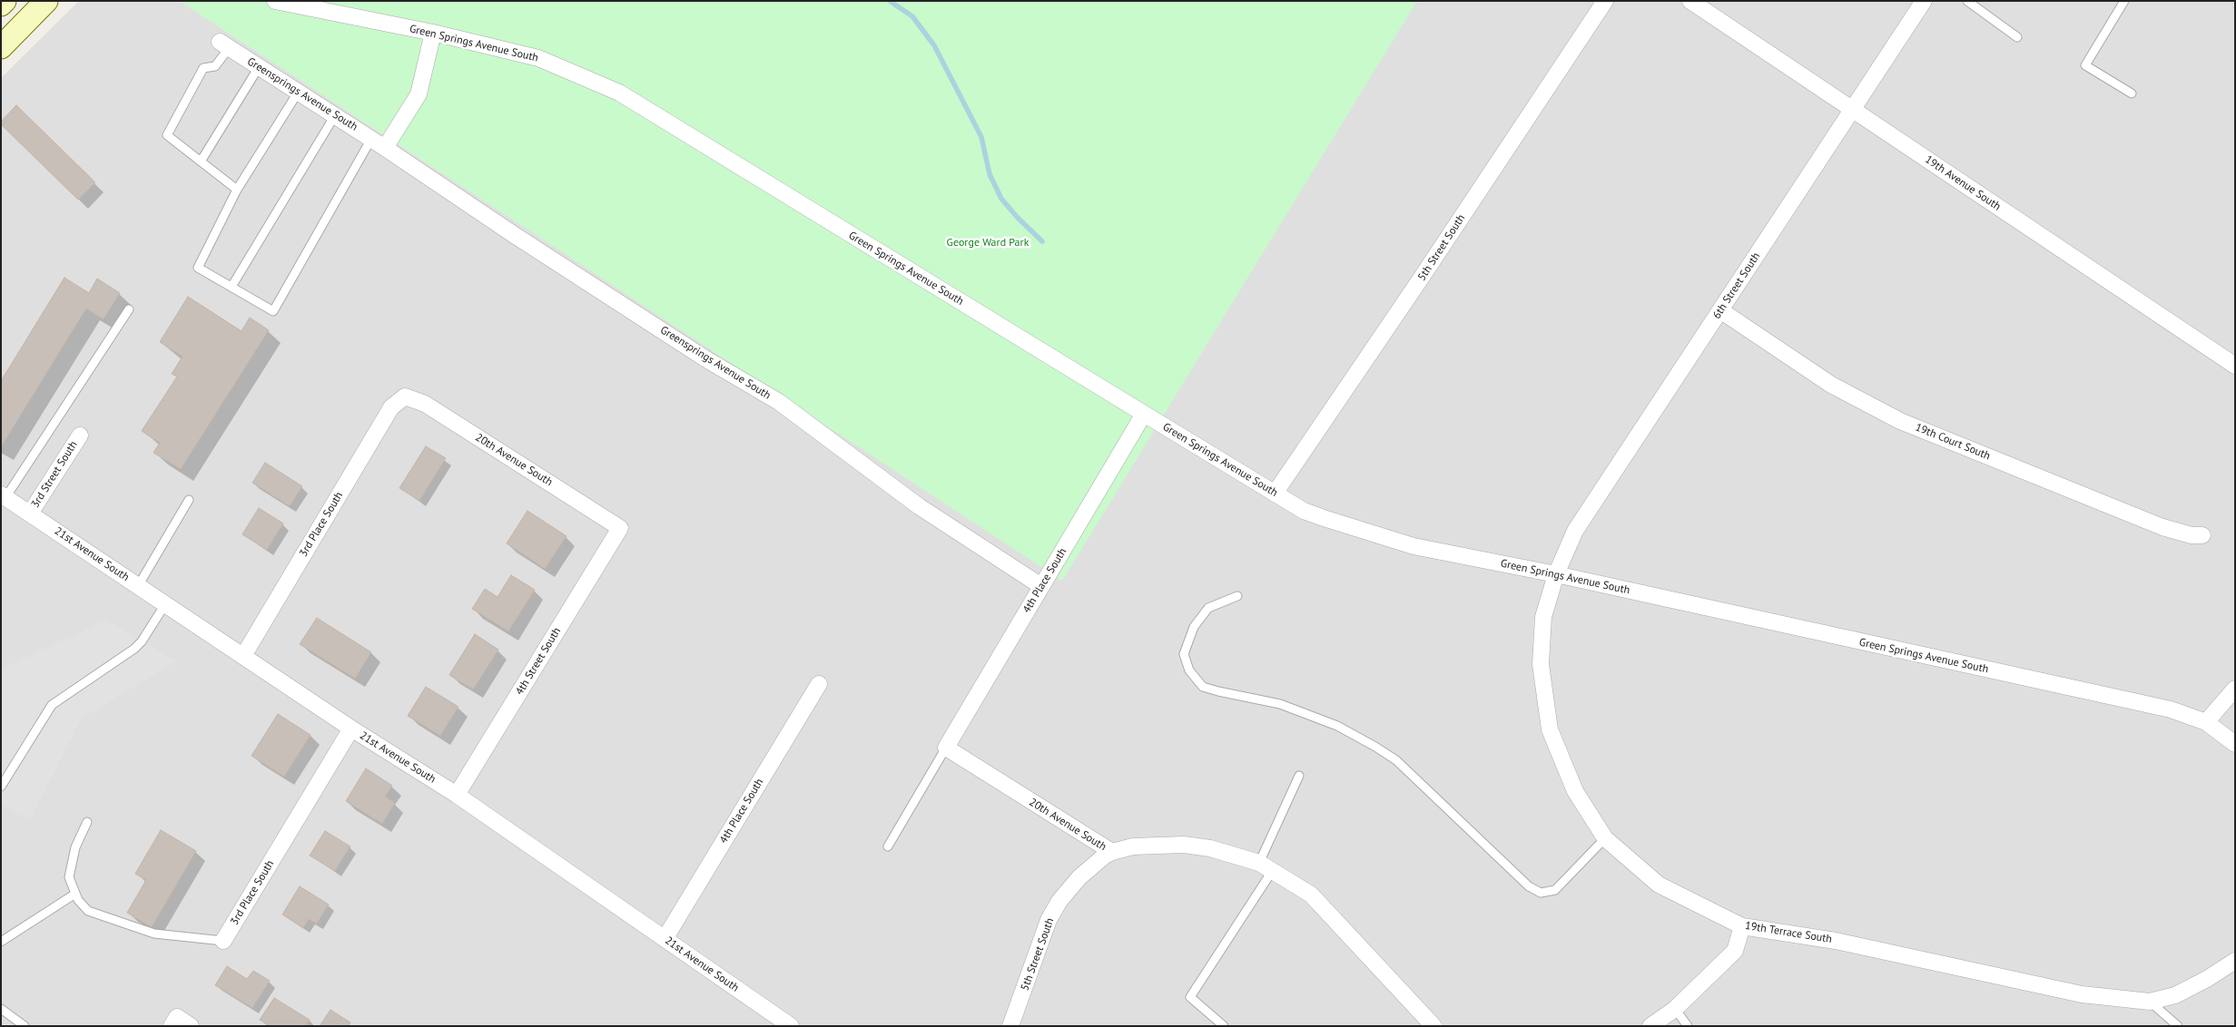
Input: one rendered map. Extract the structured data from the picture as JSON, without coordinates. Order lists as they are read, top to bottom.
{
  "streets": {
    "street": [
      "Green Springs Avenue South",
      "Greensprings Avenue South",
      "19th Avenue South",
      "5th Street South",
      "6th Street South",
      "19th Court South",
      "20th Avenue South",
      "3rd Street South",
      "3rd Place South",
      "21st Avenue South",
      "4th Place South",
      "4th Street South",
      "19th Terrace South"
    ]
  },
  "crossings": [
    ["Green Springs Avenue South", "5th Street South"],
    ["Green Springs Avenue South", "6th Street South"],
    ["Green Springs Avenue South", "4th Place South"],
    ["Green Springs Avenue South", "19th Terrace South"],
    ["Greensprings Avenue South", "4th Place South"],
    ["19th Avenue South", "6th Street South"],
    ["5th Street South", "20th Avenue South"],
    ["6th Street South", "19th Court South"],
    ["6th Street South", "19th Terrace South"],
    ["20th Avenue South", "3rd Place South"],
    ["20th Avenue South", "4th Place South"],
    ["20th Avenue South", "4th Street South"],
    ["3rd Street South", "21st Avenue South"],
    ["3rd Place South", "21st Avenue South"],
    ["21st Avenue South", "4th Place South"],
    ["21st Avenue South", "4th Street South"]
  ],
  "parks": ["George Ward Park"]
}
